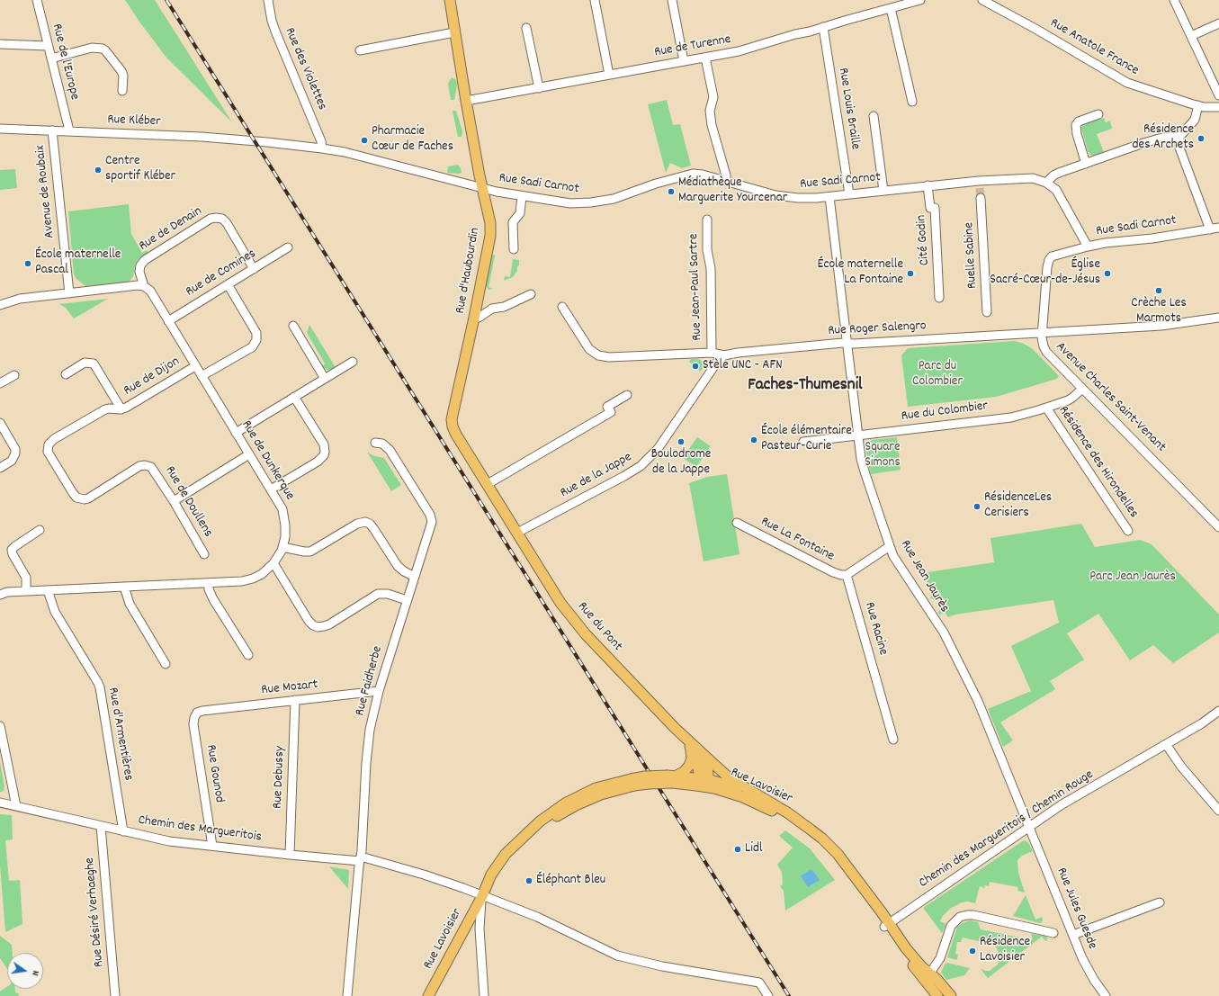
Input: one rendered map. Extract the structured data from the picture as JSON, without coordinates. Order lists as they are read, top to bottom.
{
  "streets": {
    "main road": ["Rue d'Haubourdin", "Rue du Pont", "Rue Lavoisier"],
    "street": [
      "Rue de Turenne",
      "Rue Anatole France",
      "Rue de l'Europe",
      "Rue des Violettes",
      "Rue Louis Braille",
      "Rue Kléber",
      "Rue Sadi Carnot",
      "Avenue de Roubaix",
      "Rue de Denain",
      "Cité Godin",
      "Ruelle Sabine",
      "Rue de Comines",
      "Rue Jean-Paul Sartre",
      "Rue Roger Salengro",
      "Rue de Dijon",
      "Avenue Charles Saint-Venant",
      "Rue du Colombier",
      "Rue de Dunkerque",
      "Résidence des Hirondelles",
      "Rue de la Jappe",
      "Rue de Doullens",
      "Rue La Fontaine",
      "Rue Jean Jaurès",
      "Rue Racine",
      "Rue Faidherbe",
      "Rue Mozart",
      "Rue d'Armentières",
      "Rue Gounod",
      "Rue Debussy",
      "Chemin des Margueritois",
      "Chemin des Margueritois / Chemin Rouge",
      "Rue Jules Guesde",
      "Rue Désiré Verhaeghe"
    ]
  },
  "crossings": [
    ["Rue de Turenne", "Rue Louis Braille"],
    ["Rue de Turenne", "Rue d'Haubourdin"],
    ["Rue de l'Europe", "Rue Kléber"],
    ["Rue des Violettes", "Rue Sadi Carnot"],
    ["Rue Louis Braille", "Rue Sadi Carnot"],
    ["Rue Kléber", "Rue Sadi Carnot"],
    ["Rue Kléber", "Avenue de Roubaix"],
    ["Rue Sadi Carnot", "Cité Godin"],
    ["Rue Sadi Carnot", "Rue d'Haubourdin"],
    ["Rue Sadi Carnot", "Avenue Charles Saint-Venant"],
    ["Rue Sadi Carnot", "Rue Jean Jaurès"],
    ["Rue de Denain", "Rue de Comines"],
    ["Rue de Denain", "Rue de Dunkerque"],
    ["Rue d'Haubourdin", "Rue de la Jappe"],
    ["Rue d'Haubourdin", "Rue du Pont"],
    ["Rue de Comines", "Rue de Dunkerque"],
    ["Rue Jean-Paul Sartre", "Rue Roger Salengro"],
    ["Rue Roger Salengro", "Avenue Charles Saint-Venant"],
    ["Rue Roger Salengro", "Rue de la Jappe"],
    ["Rue Roger Salengro", "Rue Jean Jaurès"],
    ["Rue de Dijon", "Rue de Dunkerque"],
    ["Rue de Dijon", "Rue de Doullens"],
    ["Avenue Charles Saint-Venant", "Rue du Colombier"],
    ["Rue du Colombier", "Résidence des Hirondelles"],
    ["Rue du Colombier", "Rue Jean Jaurès"],
    ["Rue de Dunkerque", "Rue d'Armentières"],
    ["Rue de la Jappe", "Rue du Pont"],
    ["Rue La Fontaine", "Rue Racine"],
    ["Rue Jean Jaurès", "Chemin des Margueritois / Chemin Rouge"],
    ["Rue Jean Jaurès", "Rue Jules Guesde"],
    ["Rue du Pont", "Rue Lavoisier"],
    ["Rue Faidherbe", "Rue Mozart"],
    ["Rue Faidherbe", "Chemin des Margueritois"],
    ["Rue Mozart", "Rue Gounod"],
    ["Rue Mozart", "Rue Debussy"],
    ["Rue d'Armentières", "Chemin des Margueritois"],
    ["Rue Gounod", "Chemin des Margueritois"],
    ["Rue Debussy", "Chemin des Margueritois"],
    ["Rue Lavoisier", "Chemin des Margueritois"],
    ["Rue Lavoisier", "Chemin des Margueritois / Chemin Rouge"],
    ["Chemin des Margueritois", "Rue Désiré Verhaeghe"],
    ["Chemin des Margueritois / Chemin Rouge", "Rue Jules Guesde"]
  ],
  "districts": ["Faches-Thumesnil"],
  "parks": ["Parc du Colombier", "Square Simons", "Parc Jean Jaurès"],
  "places": [
    "Résidence des Archets",
    "Pharmacie Cœur de Faches",
    "Centre sportif Kléber",
    "Médiathèque Marguerite Yourcenar",
    "École maternelle Pascal",
    "École maternelle La Fontaine",
    "Église Sacré-Cœur-de-Jésus",
    "Crèche Les Marmots",
    "Stèle UNC - AFN",
    "École élémentaire Pasteur-Curie",
    "Boulodrome de la Jappe",
    "RésidenceLes Cerisiers",
    "Lidl",
    "Éléphant Bleu",
    "Résidence Lavoisier"
  ],
  "north": "right"
}
